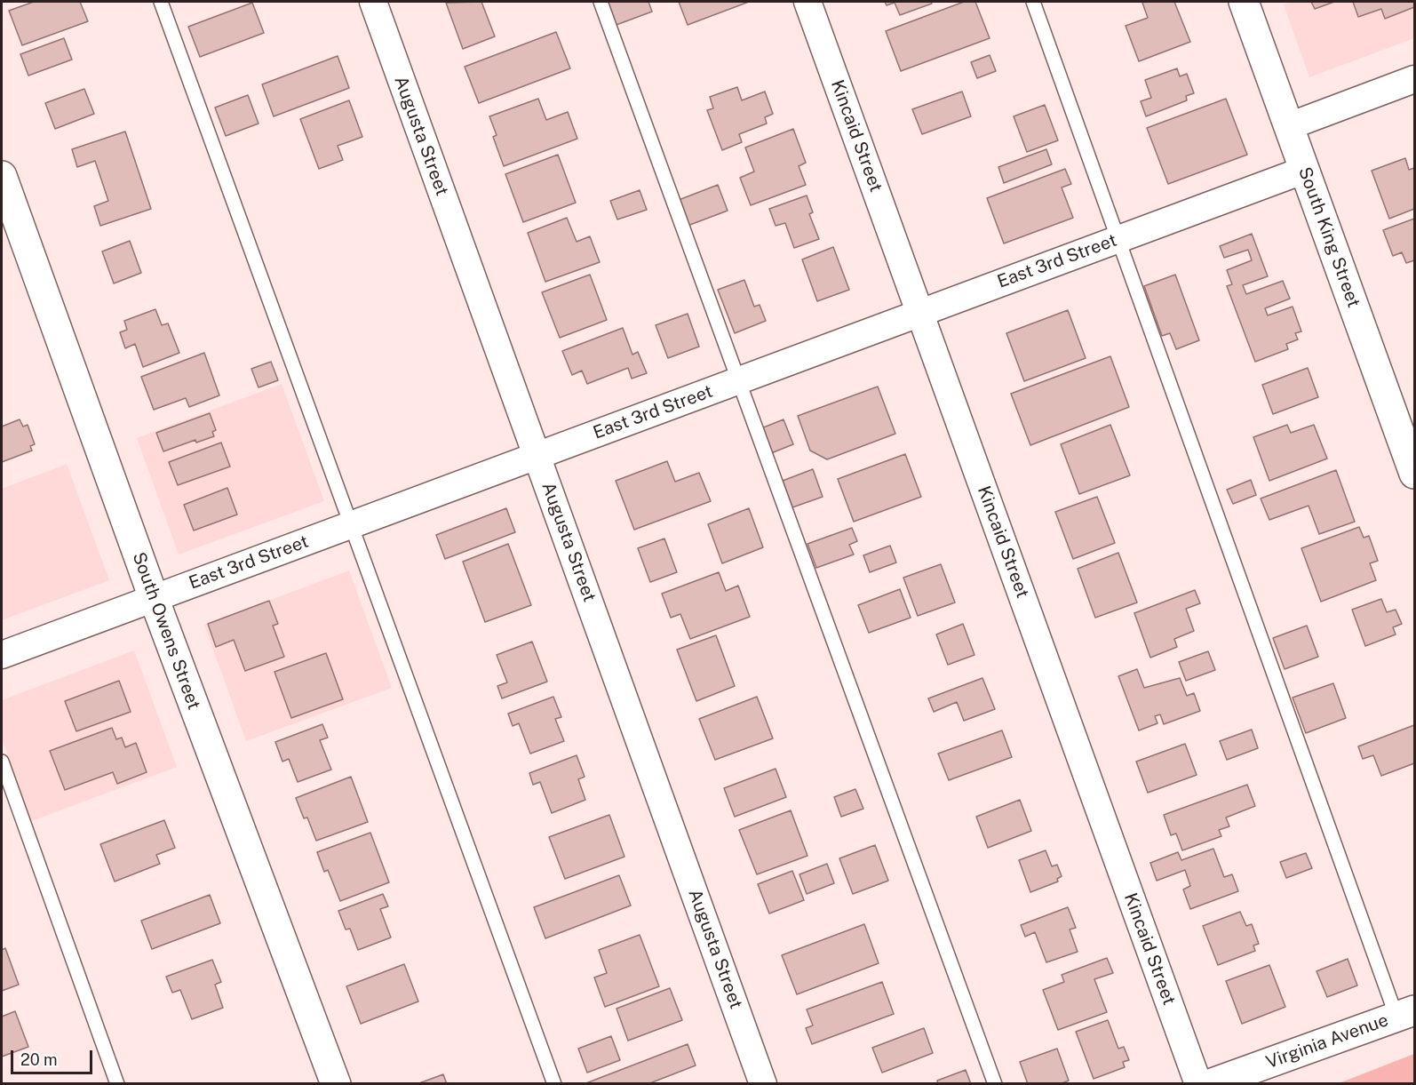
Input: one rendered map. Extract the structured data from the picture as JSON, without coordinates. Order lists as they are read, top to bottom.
{
  "streets": {
    "street": [
      "Augusta Street",
      "Kincaid Street",
      "South King Street",
      "East 3rd Street",
      "South Owens Street",
      "Virginia Avenue"
    ]
  },
  "crossings": [
    ["Augusta Street", "East 3rd Street"],
    ["Kincaid Street", "East 3rd Street"],
    ["South King Street", "East 3rd Street"],
    ["East 3rd Street", "South Owens Street"]
  ],
  "scale_bar": "20 m"
}
